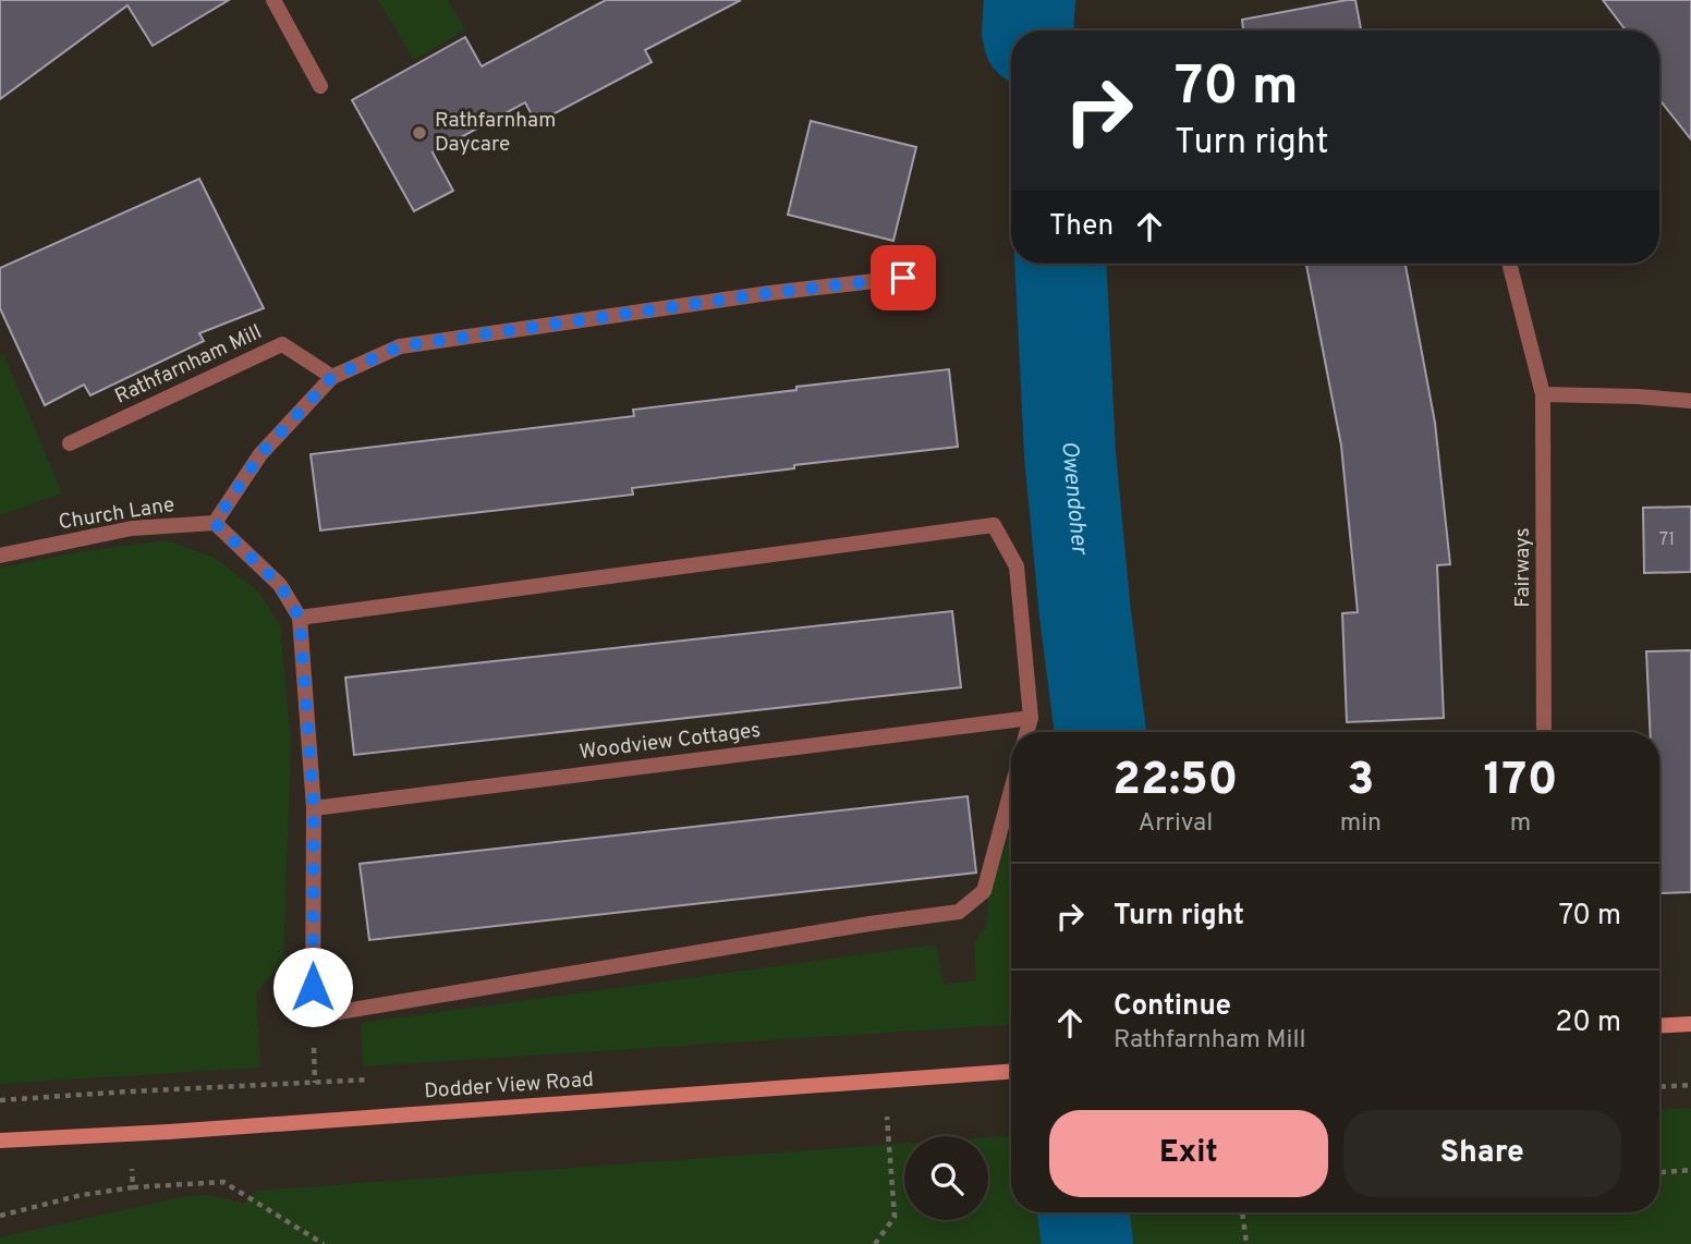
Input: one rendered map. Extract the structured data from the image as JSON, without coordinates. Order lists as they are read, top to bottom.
{
  "streets": {
    "main road": ["Dodder View Road"],
    "street": [
      "Rathfarnham Mill",
      "Church Lane",
      "Fairways",
      "Woodview Cottages"
    ]
  },
  "water": ["Owendoher"],
  "places": ["Rathfarnham Daycare"],
  "house_numbers": ["71"],
  "page": {
    "turn": ["70 m", "Turn right"],
    "then": "Then",
    "eta": [
      "22:50",
      "Arrival",
      "3",
      "min",
      "170",
      "m"
    ],
    "list": [
      {
        "name": "Turn right",
        "value": "70 m"
      },
      {
        "name": "Continue",
        "note": "Rathfarnham Mill",
        "value": "20 m"
      }
    ],
    "buttons": ["Exit", "Share"]
  }
}
